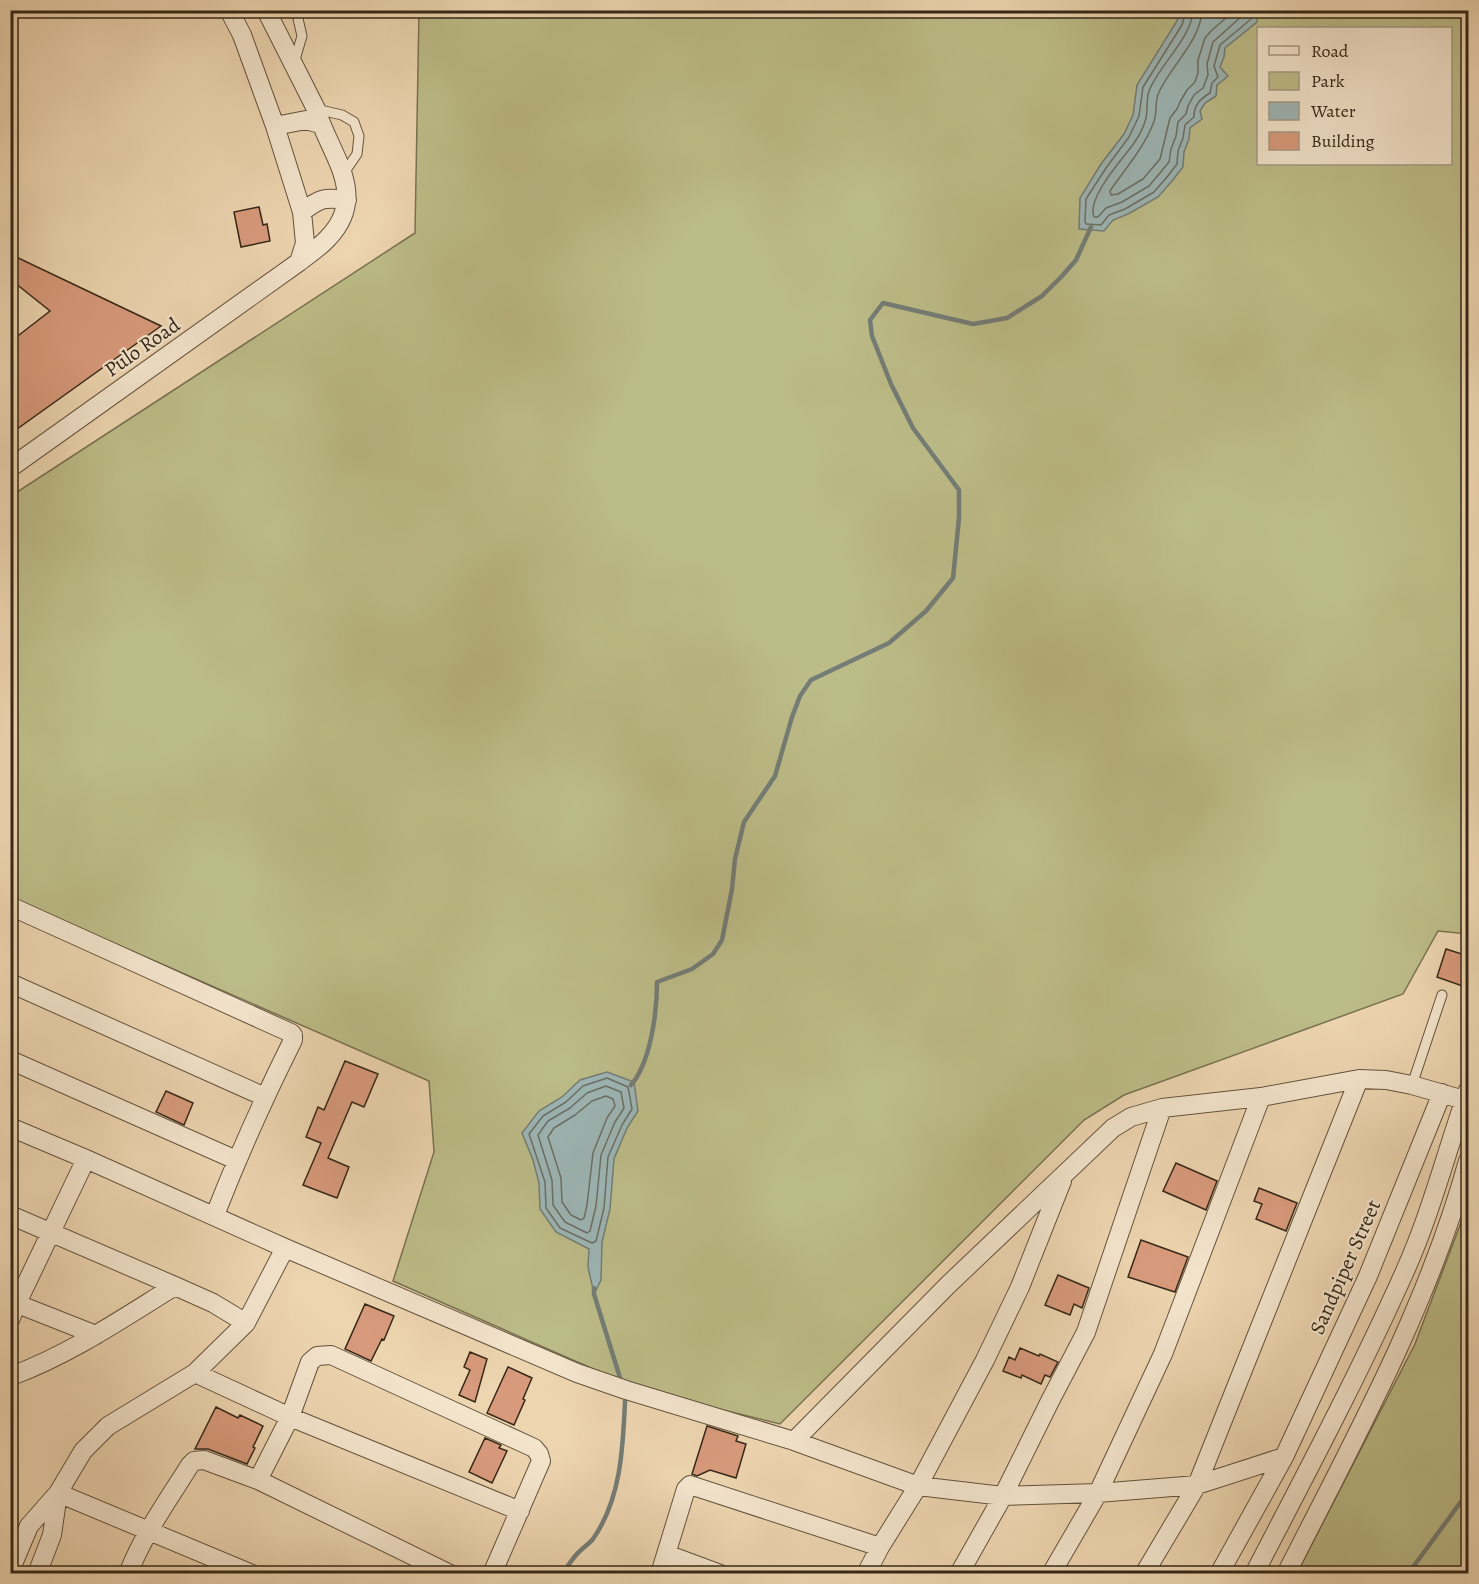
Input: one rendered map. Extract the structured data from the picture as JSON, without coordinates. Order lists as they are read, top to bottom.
{
  "streets": {
    "street": ["Pulo Road", "Sandpiper Street"]
  },
  "legend": [
    "Road",
    "Park",
    "Water",
    "Building"
  ]
}
